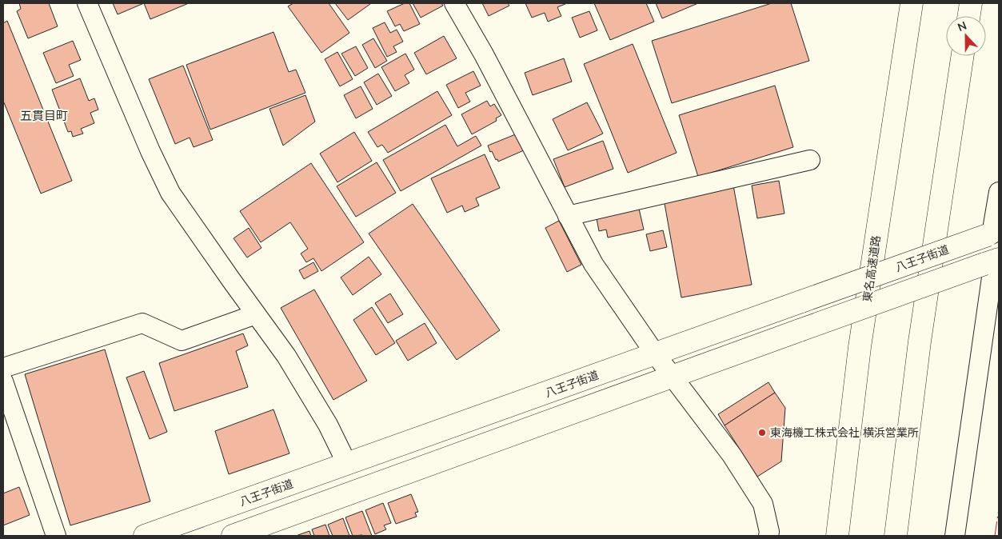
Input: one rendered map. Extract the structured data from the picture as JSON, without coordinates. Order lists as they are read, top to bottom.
{
  "streets": {
    "main road": ["八王子街道", "東名高速道路"]
  },
  "districts": ["五貫目町"],
  "places": ["東海機工株式会社 横浜営業所"],
  "north": "top"
}
